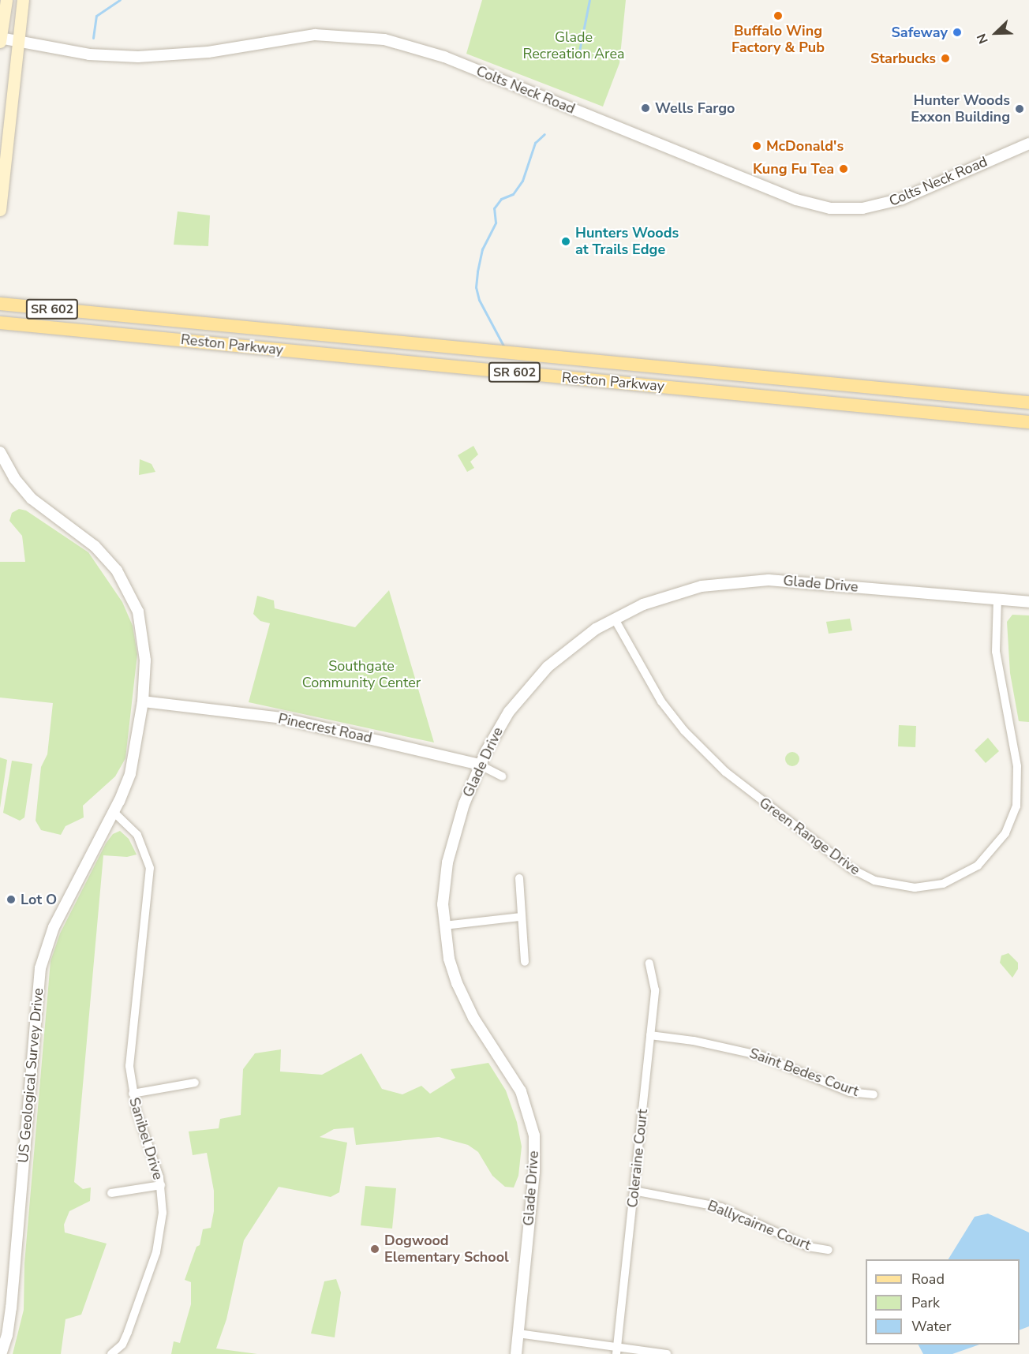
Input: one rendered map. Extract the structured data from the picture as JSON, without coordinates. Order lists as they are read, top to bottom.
{
  "streets": {
    "main road": ["SR 602", "Reston Parkway"],
    "street": [
      "Colts Neck Road",
      "Glade Drive",
      "Pinecrest Road",
      "Green Range Drive",
      "Saint Bedes Court",
      "US Geological Survey Drive",
      "Sanibel Drive",
      "Coleraine Court",
      "Ballycairne Court"
    ]
  },
  "crossings": [
    ["Glade Drive", "Pinecrest Road"],
    ["Glade Drive", "Green Range Drive"],
    ["Pinecrest Road", "US Geological Survey Drive"],
    ["Saint Bedes Court", "Coleraine Court"],
    ["US Geological Survey Drive", "Sanibel Drive"],
    ["Coleraine Court", "Ballycairne Court"]
  ],
  "parks": ["Glade Recreation Area", "Southgate Community Center"],
  "places": [
    "Buffalo Wing Factory & Pub",
    "Safeway",
    "Starbucks",
    "Wells Fargo",
    "Hunter Woods Exxon Building",
    "McDonald's",
    "Kung Fu Tea",
    "Hunters Woods at Trails Edge",
    "Lot O",
    "Dogwood Elementary School"
  ],
  "legend": ["Road", "Park", "Water"],
  "north": "bottom left"
}
